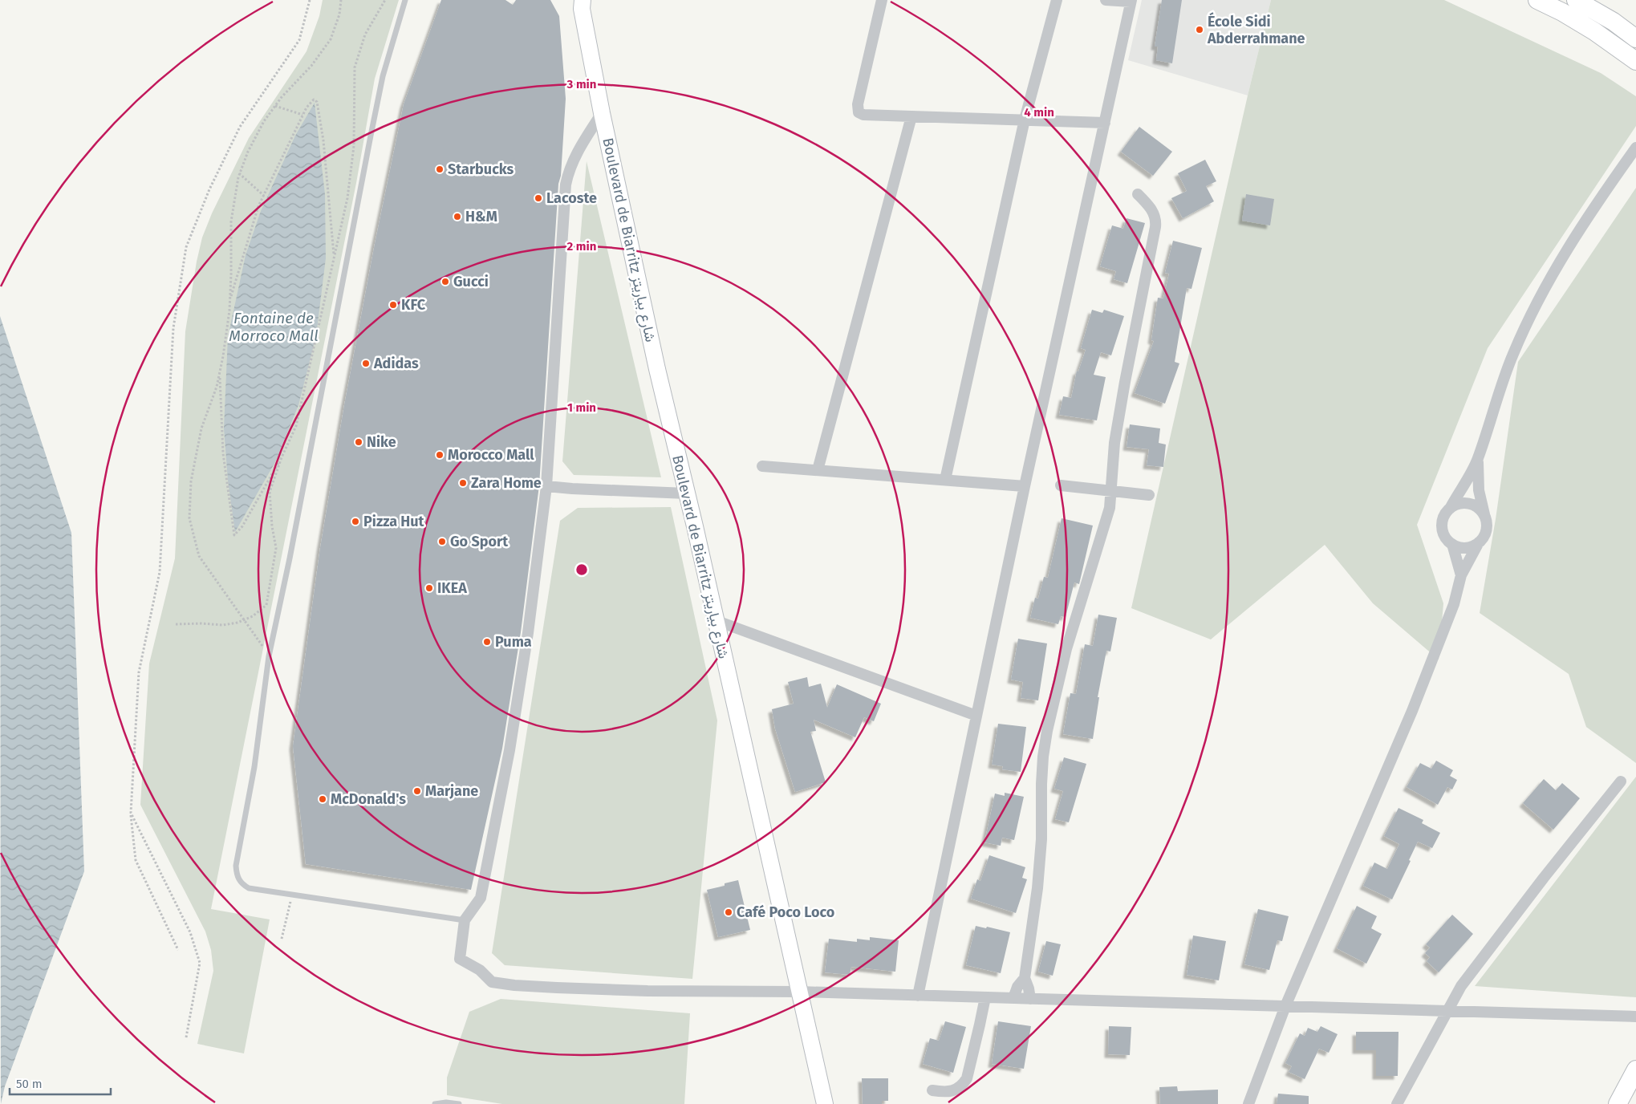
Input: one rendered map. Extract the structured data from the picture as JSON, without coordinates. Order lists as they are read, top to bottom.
{
  "streets": {
    "street": ["Boulevard de Biarritz شارع بياريتز"]
  },
  "water": ["Fontaine de Morroco Mall"],
  "places": [
    "École Sidi Abderrahmane",
    "Starbucks",
    "Lacoste",
    "H&M",
    "Gucci",
    "KFC",
    "Adidas",
    "Nike",
    "Morocco Mall",
    "Zara Home",
    "Pizza Hut",
    "Go Sport",
    "IKEA",
    "Puma",
    "Marjane",
    "McDonald's",
    "Café Poco Loco"
  ],
  "scale_bar": "50 m",
  "rings": [
    "3 min",
    "4 min",
    "2 min",
    "1 min"
  ]
}
